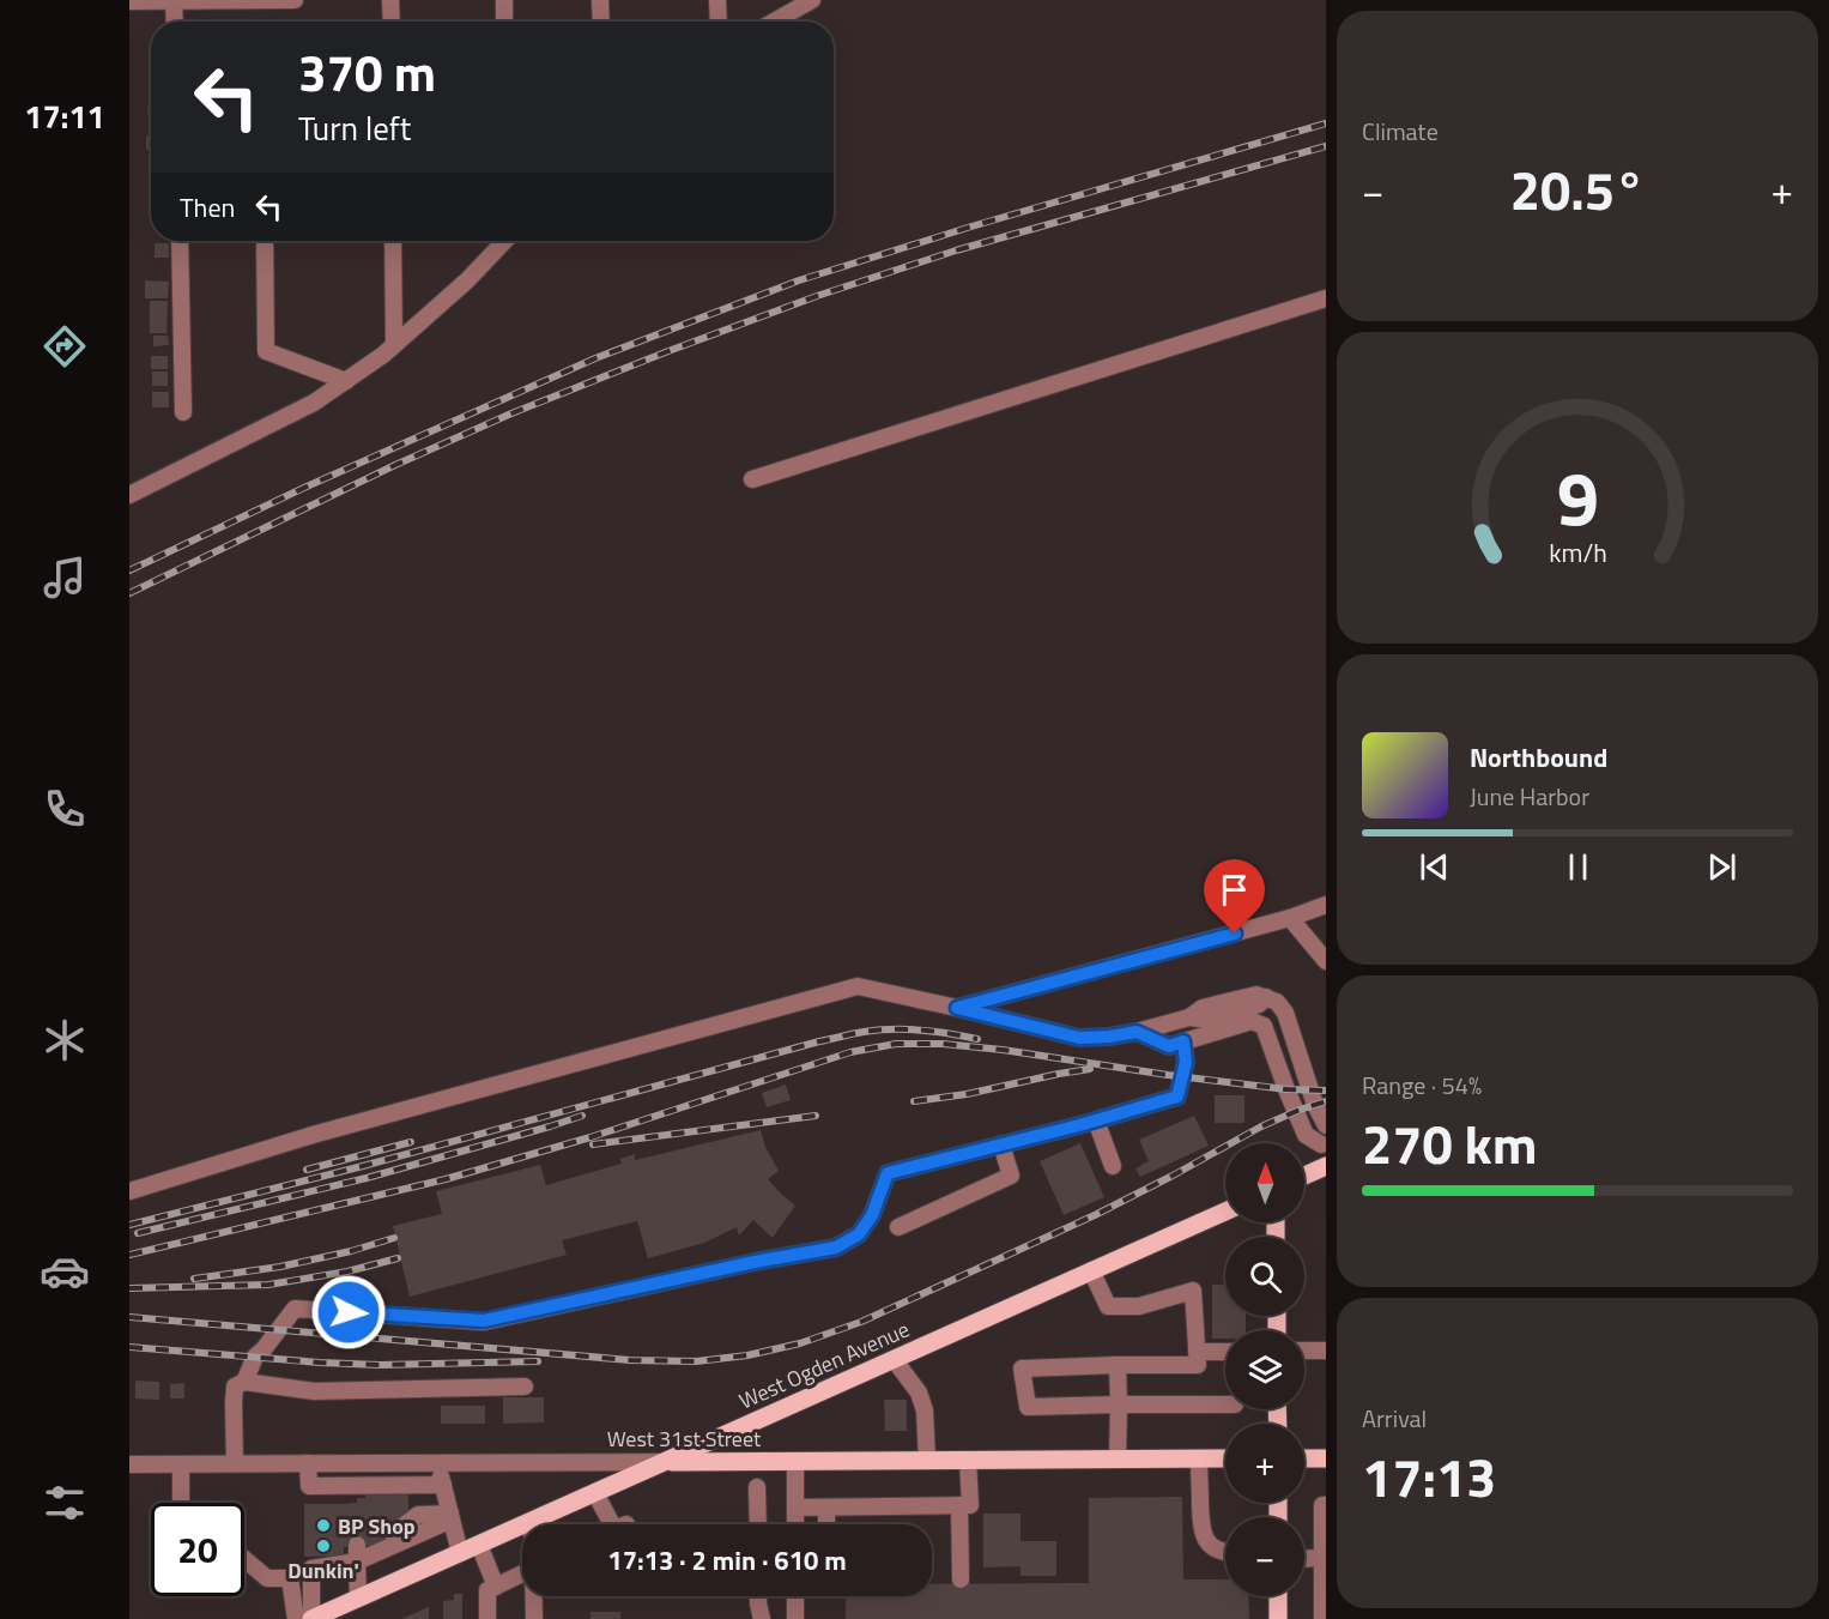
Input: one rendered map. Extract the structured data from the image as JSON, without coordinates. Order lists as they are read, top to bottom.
{
  "streets": {
    "main road": ["West Ogden Avenue", "West 31st Street"]
  },
  "crossings": [
    ["West Ogden Avenue", "West 31st Street"]
  ],
  "places": ["BP Shop", "Dunkin'"],
  "north": "top",
  "page": {
    "tabs": "17:11",
    "tile": [
      "Climate",
      ["Range · 54%", "270 km"],
      ["Arrival", "17:13"]
    ],
    "turn": ["370 m", "Turn left"],
    "heat": ["−", "20.5°", "+"],
    "then": "Then",
    "song": ["Northbound", "June Harbor"],
    "map_buttons": ["+", "−"],
    "limit": "20",
    "trip": "17:13 · 2 min · 610 m",
    "gauge": ["9", "km/h"]
  }
}
